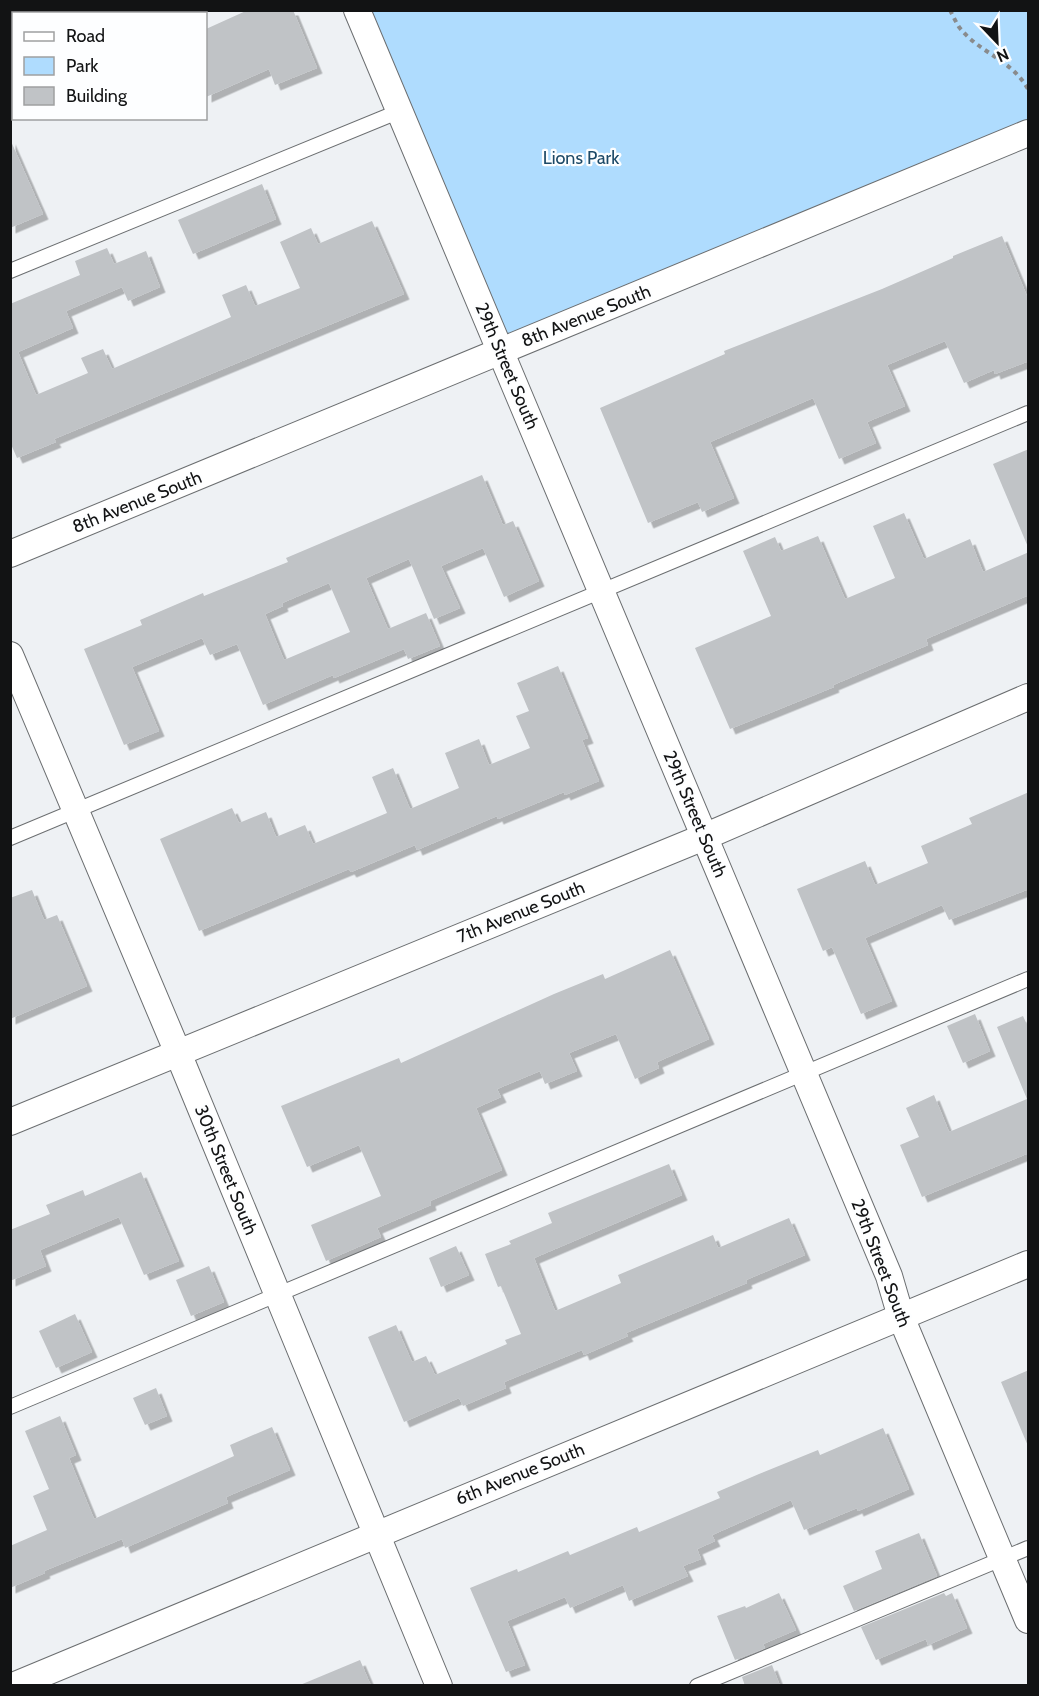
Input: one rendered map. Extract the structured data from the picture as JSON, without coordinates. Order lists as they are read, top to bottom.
{
  "streets": {
    "street": [
      "8th Avenue South",
      "29th Street South",
      "7th Avenue South",
      "30th Street South",
      "6th Avenue South"
    ]
  },
  "crossings": [
    ["8th Avenue South", "29th Street South"],
    ["29th Street South", "7th Avenue South"],
    ["29th Street South", "6th Avenue South"],
    ["7th Avenue South", "30th Street South"],
    ["30th Street South", "6th Avenue South"]
  ],
  "parks": ["Lions Park"],
  "legend": ["Road", "Park", "Building"],
  "north": "bottom right"
}
